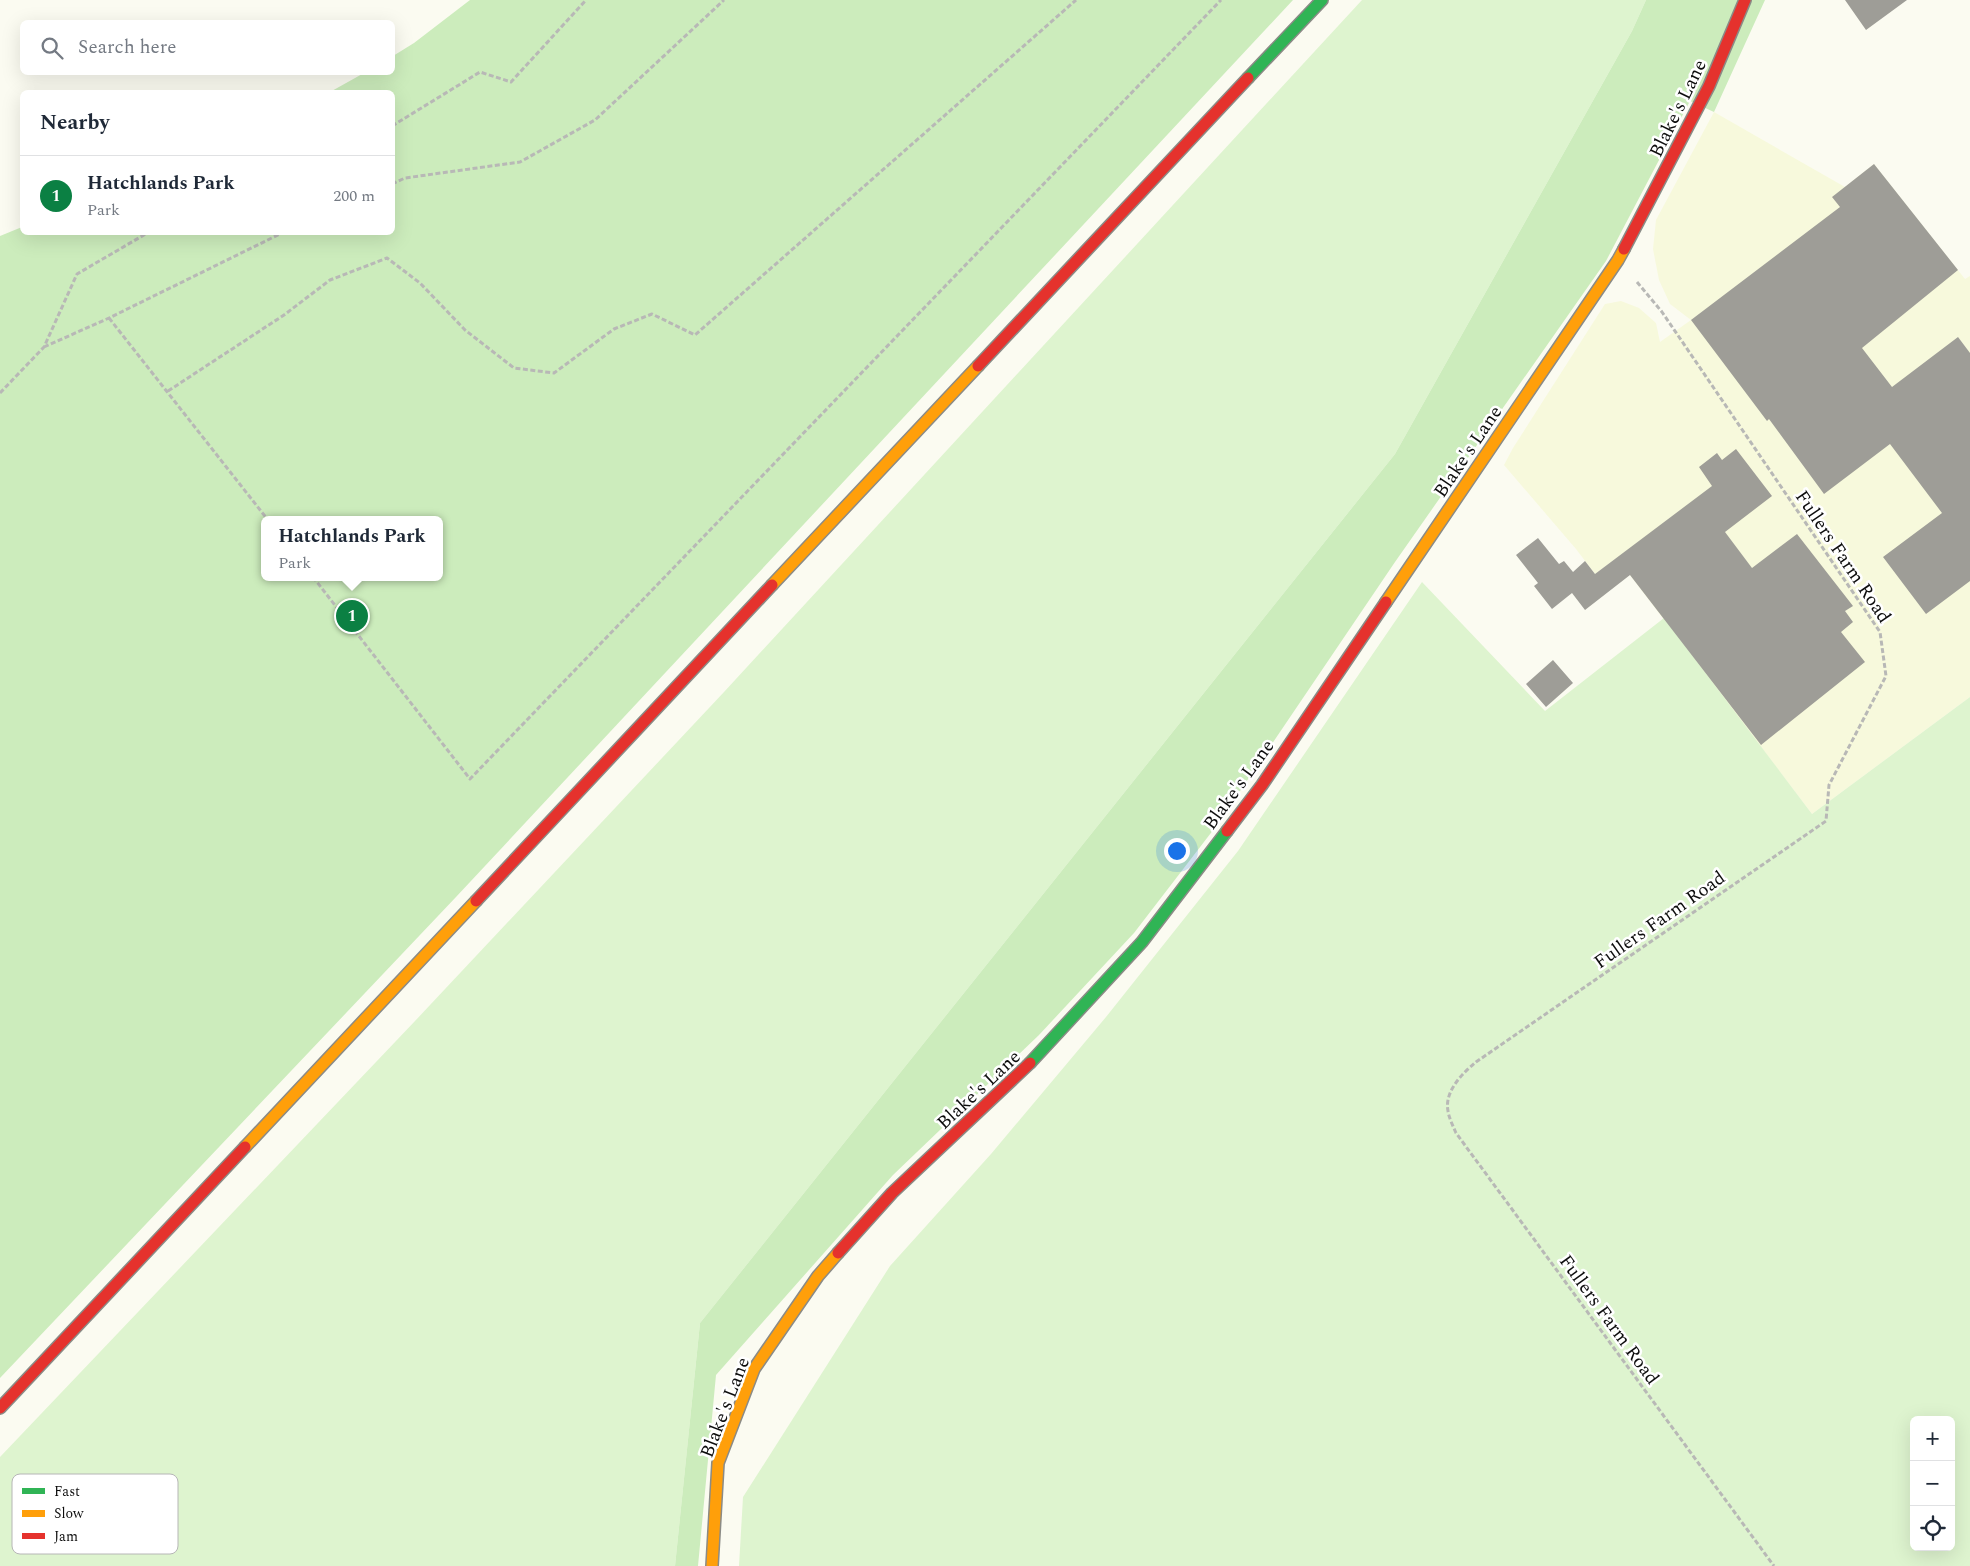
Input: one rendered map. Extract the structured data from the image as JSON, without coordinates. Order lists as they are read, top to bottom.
{
  "streets": {
    "main road": ["Blake's Lane"],
    "path": ["Fullers Farm Road"]
  },
  "crossings": [
    ["Blake's Lane", "Fullers Farm Road"]
  ],
  "legend": ["Fast", "Slow", "Jam"],
  "page": {
    "search": "Search here",
    "heading": "Nearby",
    "list": [
      {
        "mark": "1",
        "name": "Hatchlands Park",
        "note": "Park",
        "value": "200 m"
      }
    ],
    "popup": ["Hatchlands Park", "Park"],
    "pins": "1",
    "map_buttons": ["+", "−"]
  }
}
